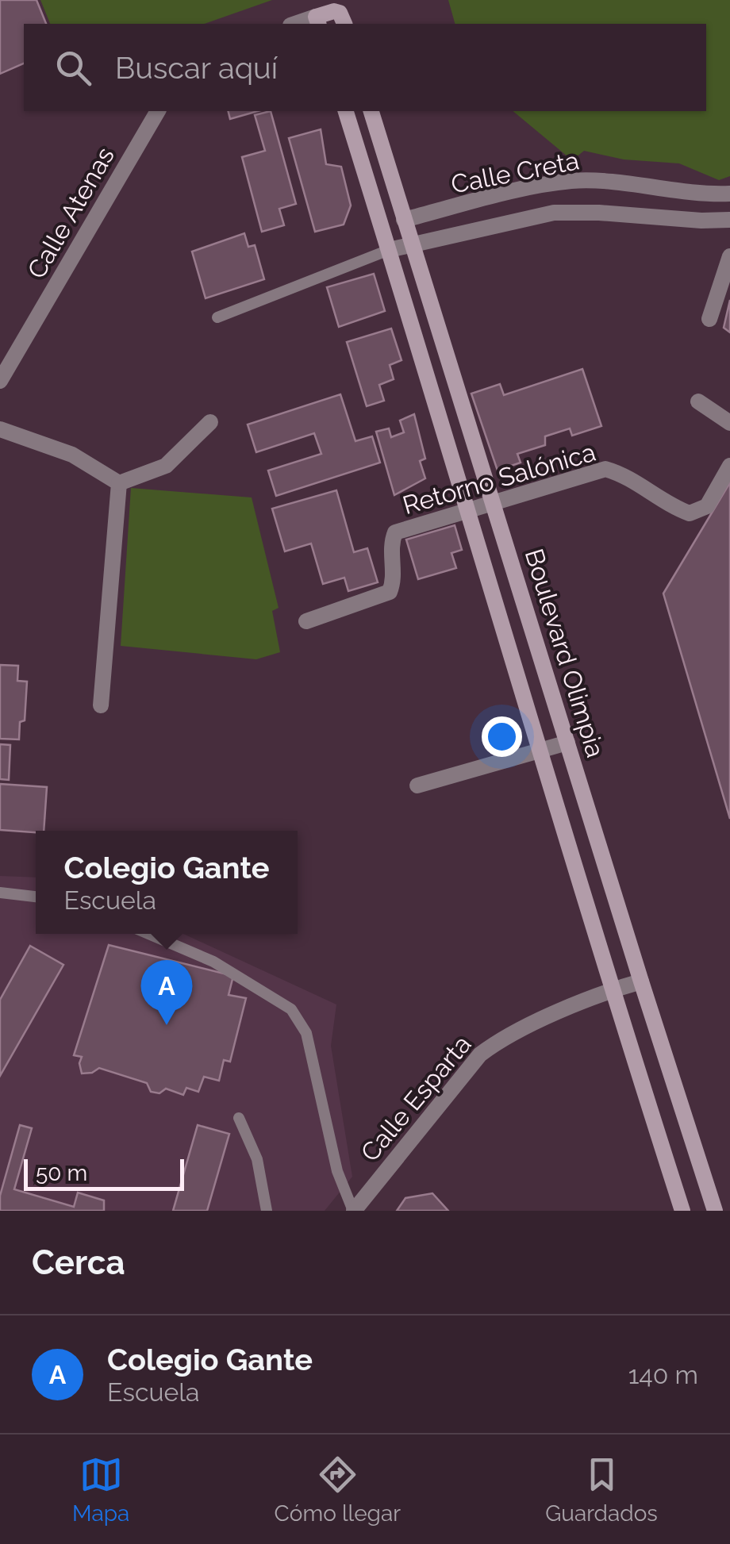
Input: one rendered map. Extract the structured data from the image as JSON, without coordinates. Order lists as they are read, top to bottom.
{
  "streets": {
    "street": [
      "Calle Creta",
      "Calle Atenas",
      "Retorno Salónica",
      "Boulevard Olimpia",
      "Calle Esparta"
    ]
  },
  "crossings": [
    ["Calle Creta", "Boulevard Olimpia"],
    ["Retorno Salónica", "Boulevard Olimpia"],
    ["Boulevard Olimpia", "Calle Esparta"]
  ],
  "scale_bar": "50 m",
  "page": {
    "search": "Buscar aquí",
    "popup": ["Colegio Gante", "Escuela"],
    "pins": "A",
    "scale": "50 m",
    "heading": "Cerca",
    "list": [
      {
        "mark": "A",
        "name": "Colegio Gante",
        "note": "Escuela",
        "value": "140 m"
      }
    ],
    "nav": ["Mapa", "Cómo llegar", "Guardados"]
  }
}
